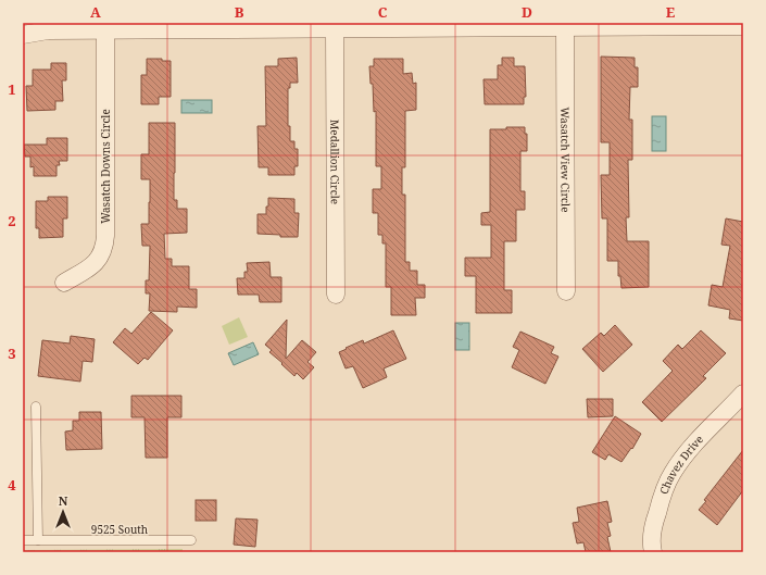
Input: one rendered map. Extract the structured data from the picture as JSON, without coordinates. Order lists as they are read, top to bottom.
{
  "streets": {
    "street": [
      "Wasatch View Circle",
      "Medallion Circle",
      "Wasatch Downs Circle",
      "Chavez Drive"
    ],
    "lane": ["9525 South"]
  },
  "north": "top",
  "grid": {
    "columns": [
      "A",
      "B",
      "C",
      "D",
      "E"
    ],
    "rows": [
      "1",
      "2",
      "3",
      "4"
    ]
  }
}
